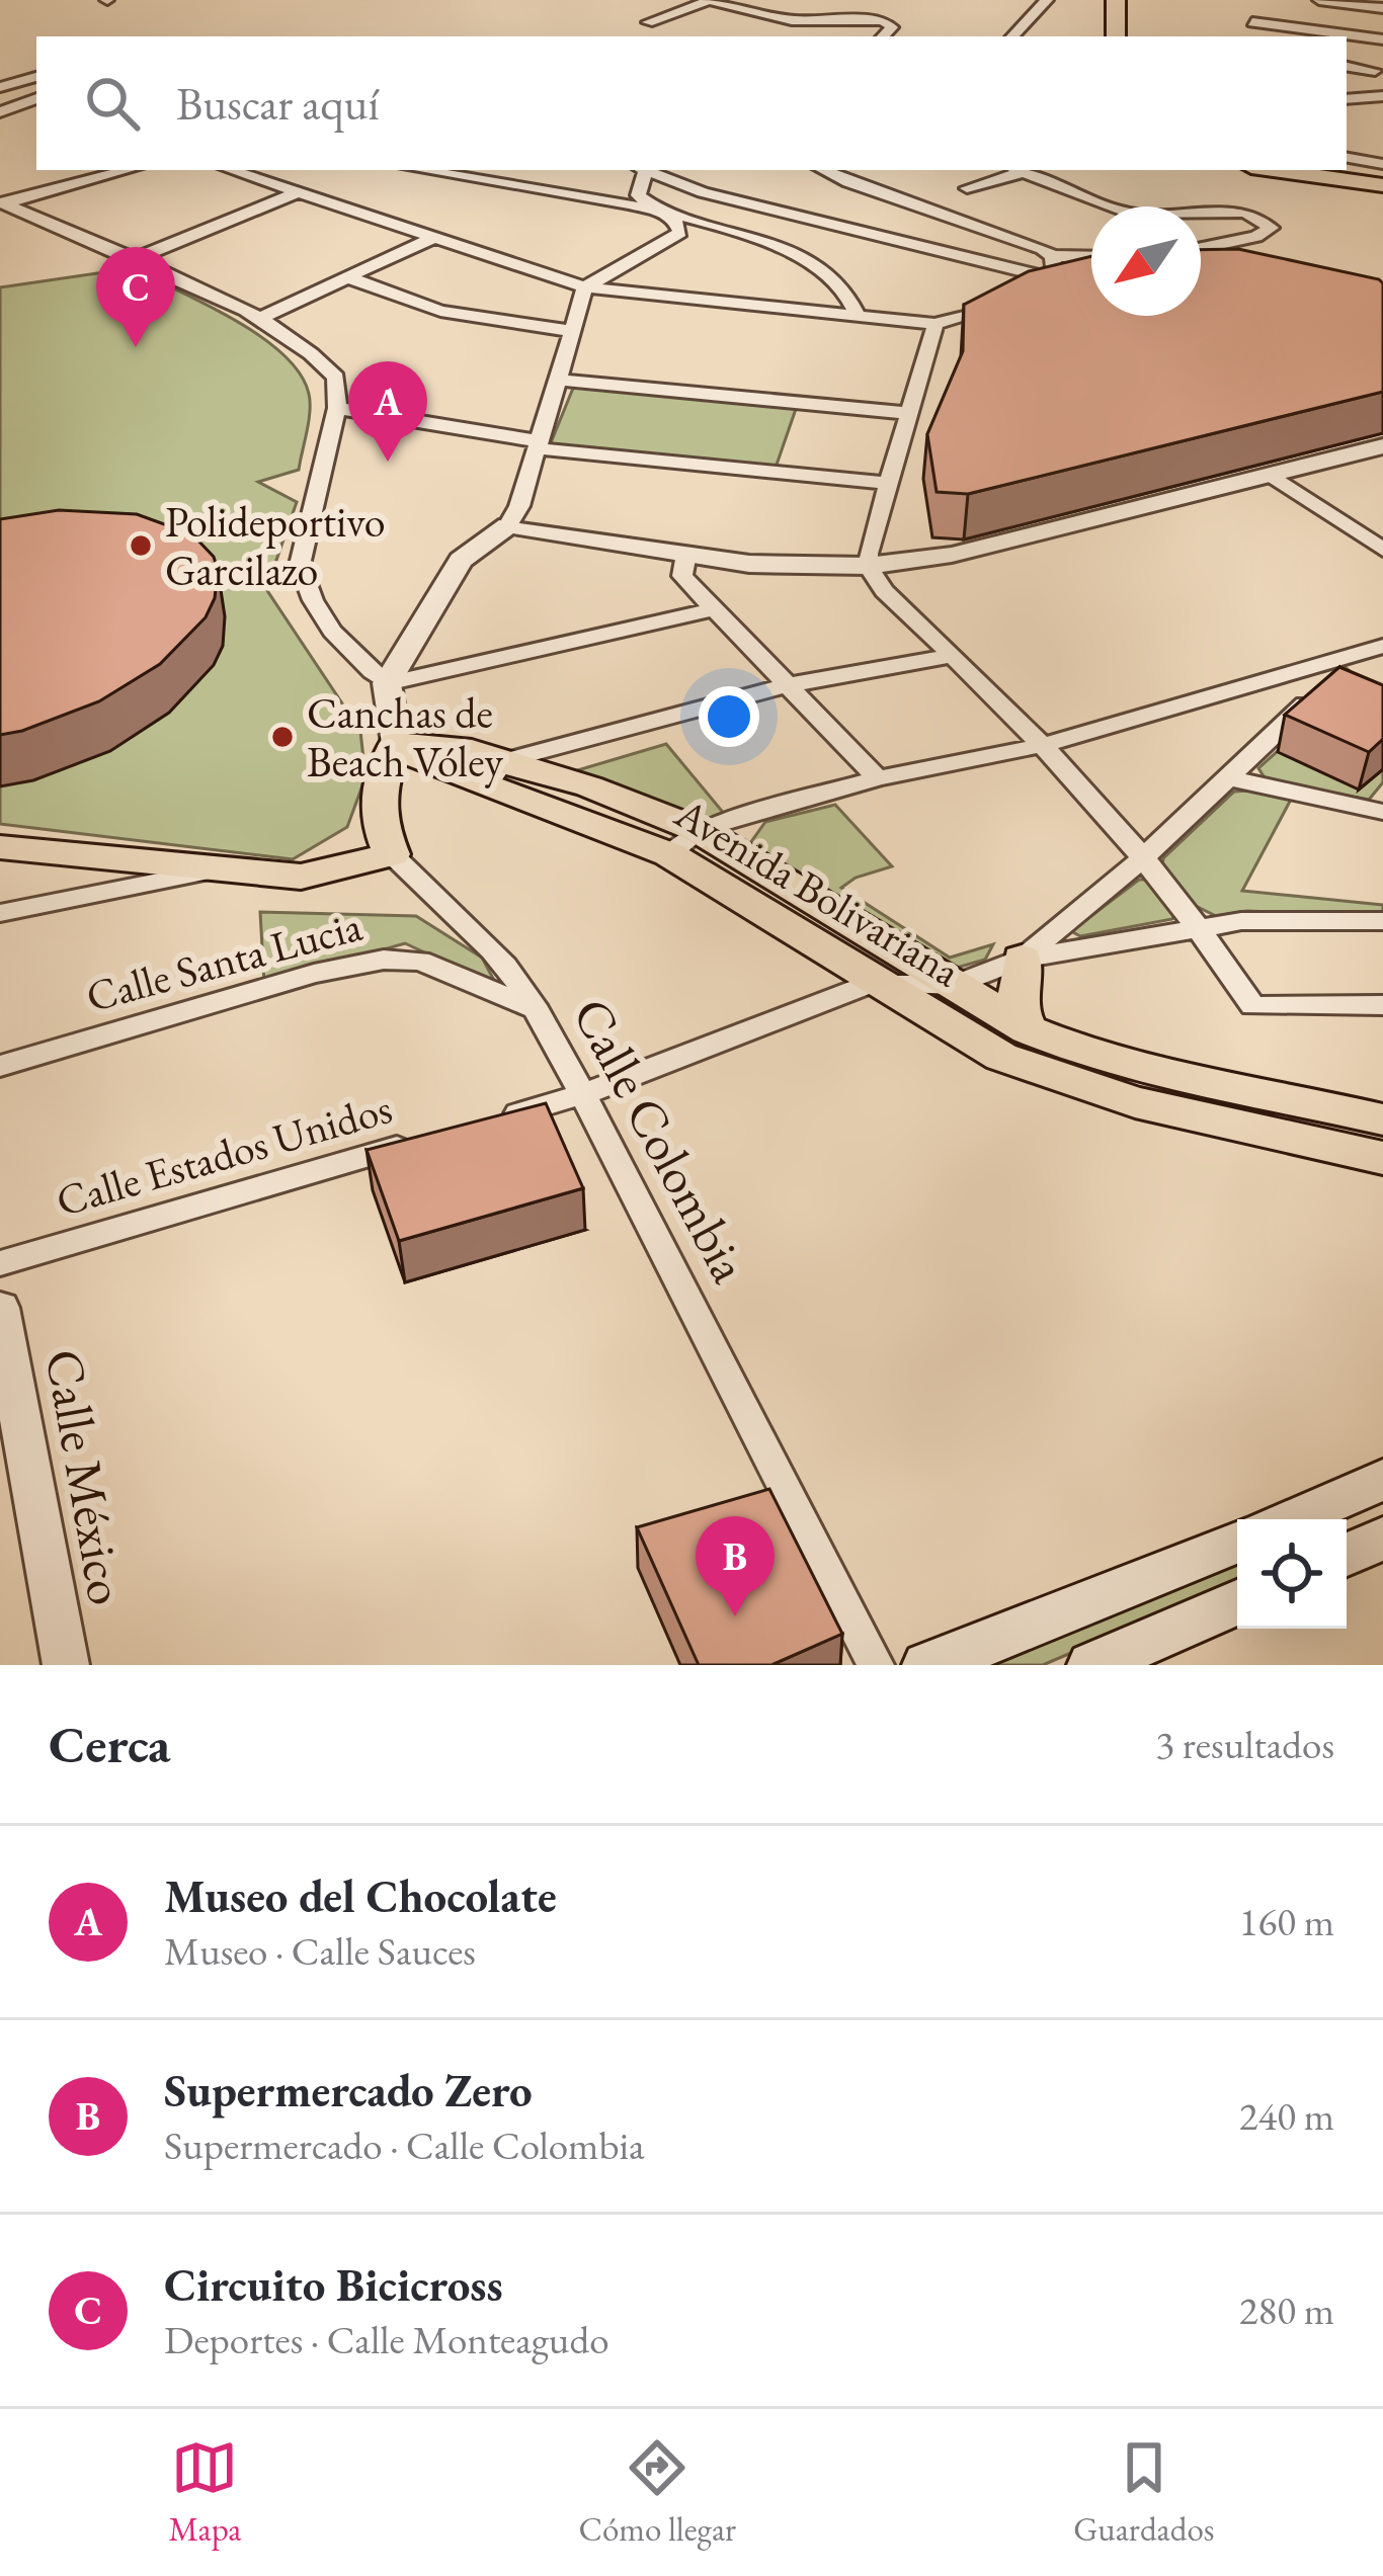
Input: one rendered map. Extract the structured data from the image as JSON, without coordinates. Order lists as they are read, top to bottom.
{
  "streets": {
    "main road": ["Avenida Bolivariana", "Calle Colombia"],
    "street": ["Calle Santa Lucia", "Calle Estados Unidos", "Calle México"]
  },
  "crossings": [
    ["Avenida Bolivariana", "Calle Colombia"],
    ["Calle Santa Lucia", "Calle Colombia"]
  ],
  "places": ["Polideportivo Garcilazo", "Canchas de Beach Vóley"],
  "north": "bottom left",
  "page": {
    "search": "Buscar aquí",
    "pins": ["C", "A", "B"],
    "heading": ["Cerca", "3 resultados"],
    "list": [
      {
        "mark": "A",
        "name": "Museo del Chocolate",
        "note": "Museo · Calle Sauces",
        "value": "160 m"
      },
      {
        "mark": "B",
        "name": "Supermercado Zero",
        "note": "Supermercado · Calle Colombia",
        "value": "240 m"
      },
      {
        "mark": "C",
        "name": "Circuito Bicicross",
        "note": "Deportes · Calle Monteagudo",
        "value": "280 m"
      }
    ],
    "nav": ["Mapa", "Cómo llegar", "Guardados"]
  }
}
